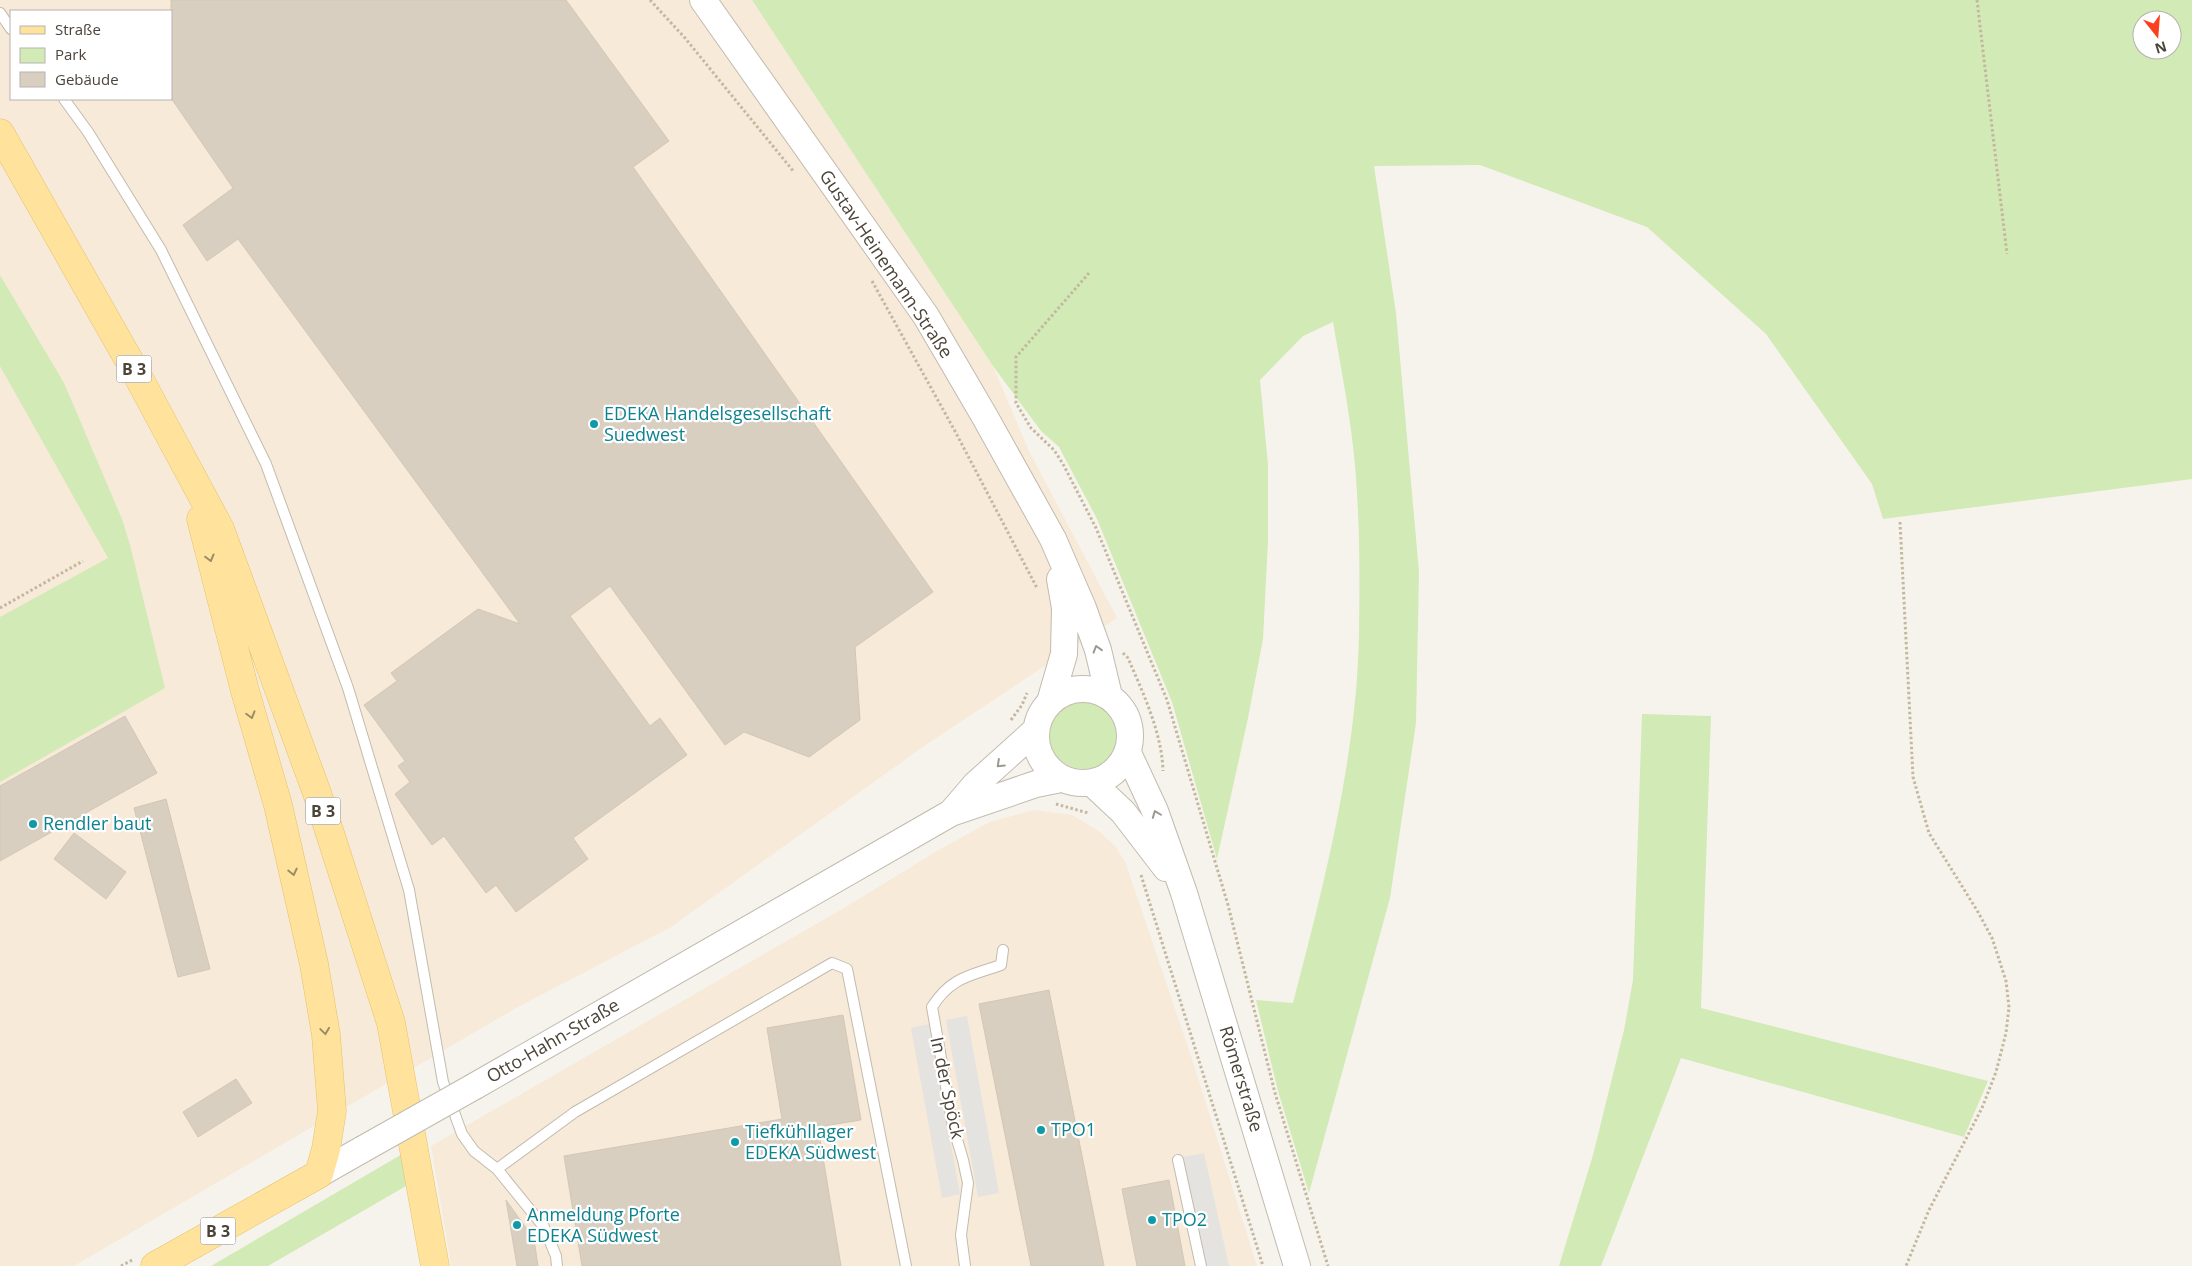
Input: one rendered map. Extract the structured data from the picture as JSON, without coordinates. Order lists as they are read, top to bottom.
{
  "streets": {
    "main road": ["B 3", "Otto-Hahn-Straße"],
    "street": ["Gustav-Heinemann-Straße", "Römerstraße"],
    "lane": ["In der Spöck"]
  },
  "crossings": [
    ["Gustav-Heinemann-Straße", "Otto-Hahn-Straße"],
    ["Gustav-Heinemann-Straße", "Römerstraße"],
    ["B 3", "Otto-Hahn-Straße"],
    ["Otto-Hahn-Straße", "Römerstraße"]
  ],
  "places": [
    "EDEKA Handelsgesellschaft Suedwest",
    "Rendler baut",
    "TPO1",
    "Tiefkühllager EDEKA Südwest",
    "TPO2",
    "Anmeldung Pforte EDEKA Südwest"
  ],
  "legend": ["Straße", "Park", "Gebäude"],
  "north": "bottom"
}
